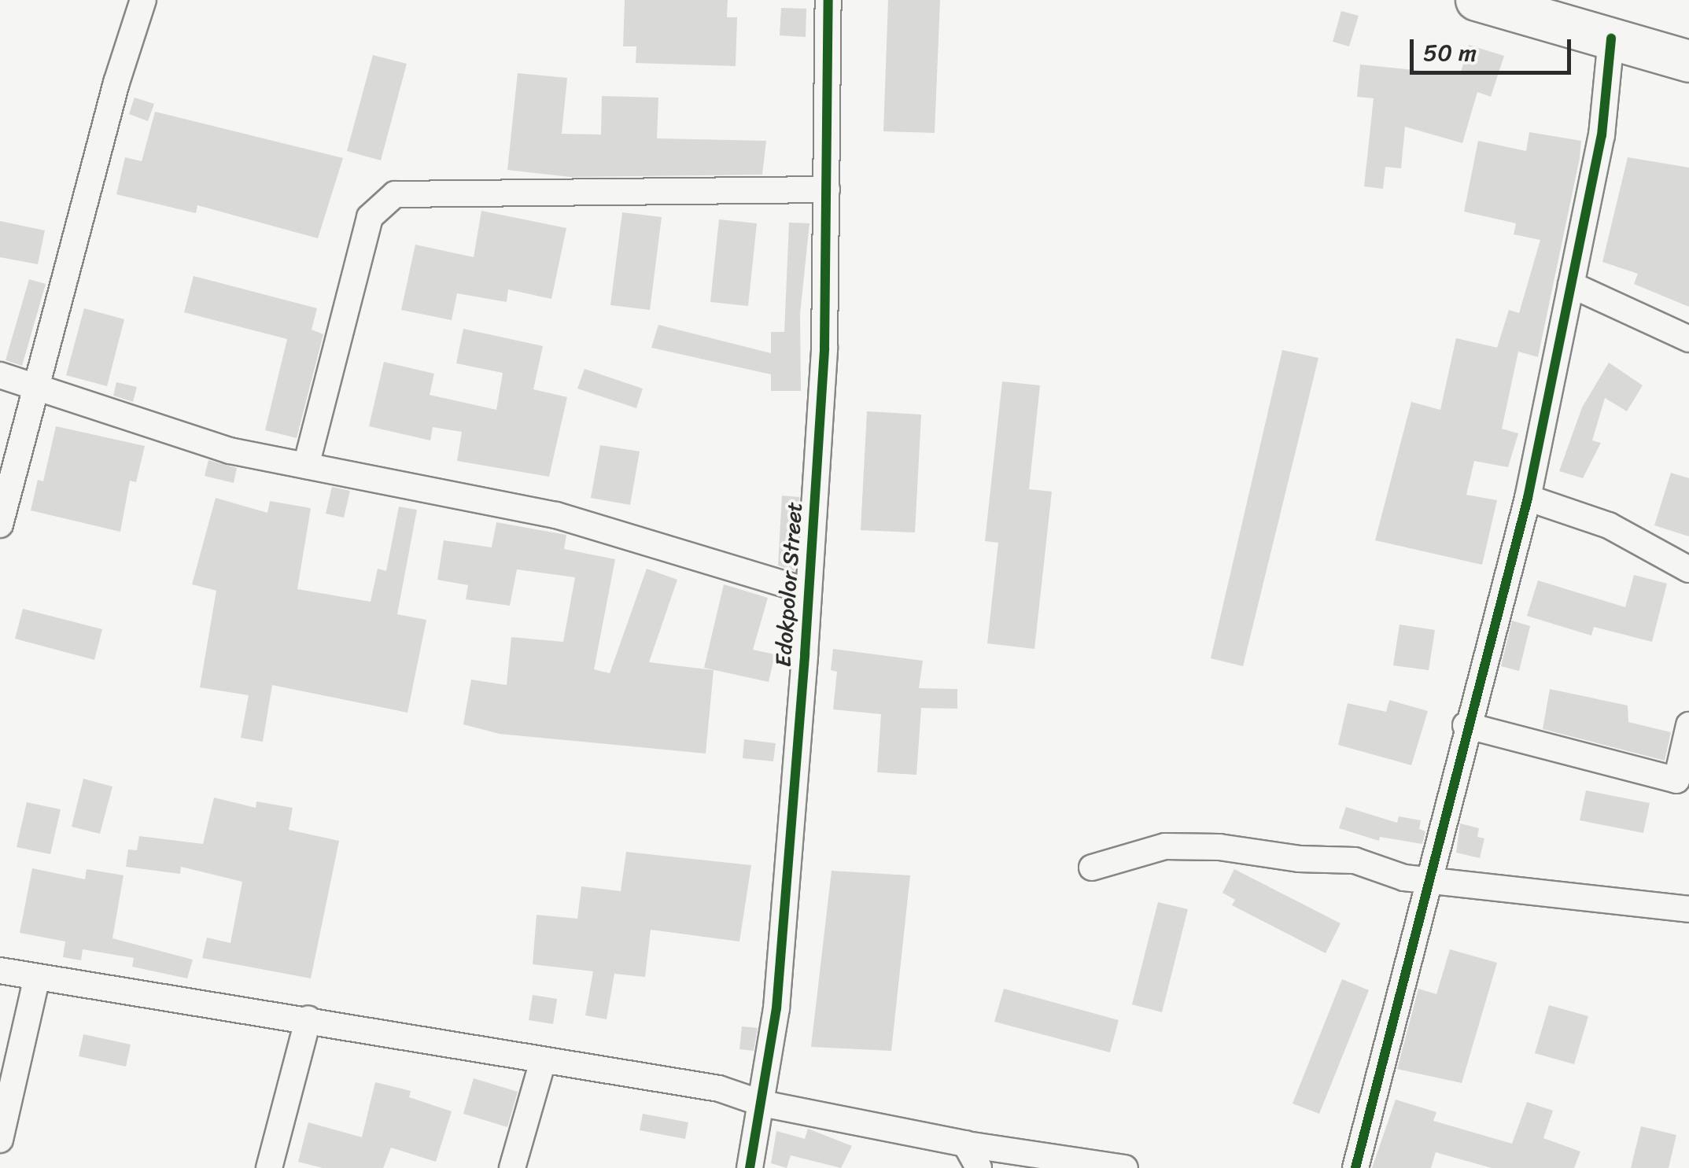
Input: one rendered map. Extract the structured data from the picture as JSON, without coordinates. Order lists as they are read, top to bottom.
{
  "streets": {
    "street": ["Edokpolor Street"]
  },
  "scale_bar": "50 m"
}
